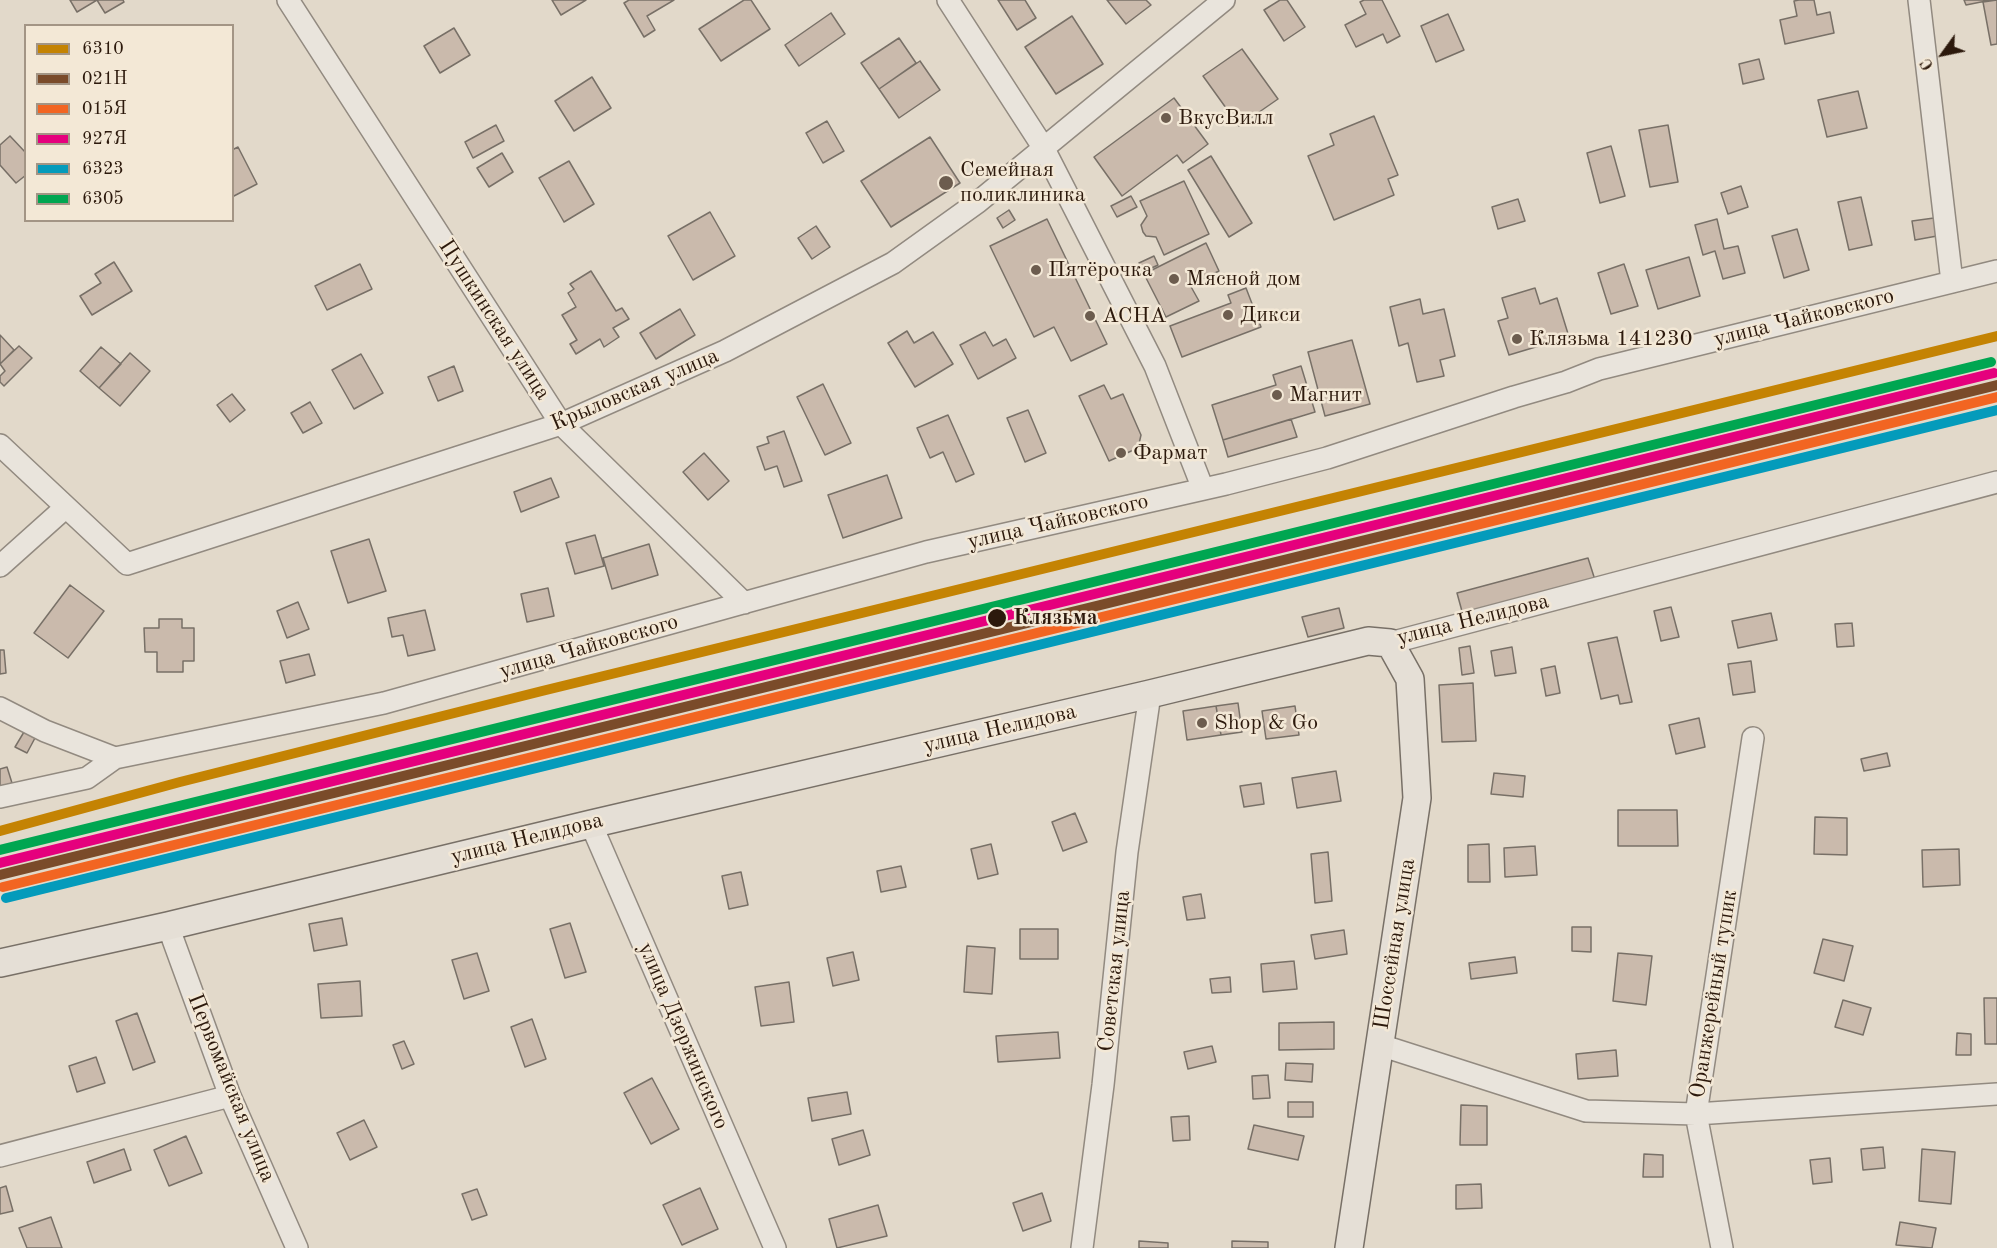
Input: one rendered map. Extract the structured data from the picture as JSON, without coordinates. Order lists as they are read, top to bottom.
{
  "streets": {
    "main road": ["улица Нелидова", "Шоссейная улица"],
    "street": [
      "улица Чайковского",
      "Пушкинская улица",
      "Крыловская улица",
      "Советская улица",
      "Оранжерейный тупик",
      "улица Дзержинского",
      "Первомайская улица"
    ]
  },
  "crossings": [
    ["улица Чайковского", "Пушкинская улица"],
    ["Пушкинская улица", "Крыловская улица"],
    ["улица Нелидова", "Шоссейная улица"],
    ["улица Нелидова", "Советская улица"],
    ["улица Нелидова", "улица Дзержинского"],
    ["улица Нелидова", "Первомайская улица"]
  ],
  "places": [
    "ВкусВилл",
    "Семейная поликлиника",
    "Пятёрочка",
    "Мясной дом",
    "Дикси",
    "АСНА",
    "Клязьма 141230",
    "Магнит",
    "Фармат",
    "Клязьма",
    "Shop & Go"
  ],
  "lines": [
    "transit line 6310",
    "transit line 6305",
    "transit line 927Я",
    "transit line 021Н",
    "transit line 015Я",
    "transit line 6323"
  ],
  "legend": [
    "6310",
    "021Н",
    "015Я",
    "927Я",
    "6323",
    "6305"
  ],
  "north": "bottom left"
}
